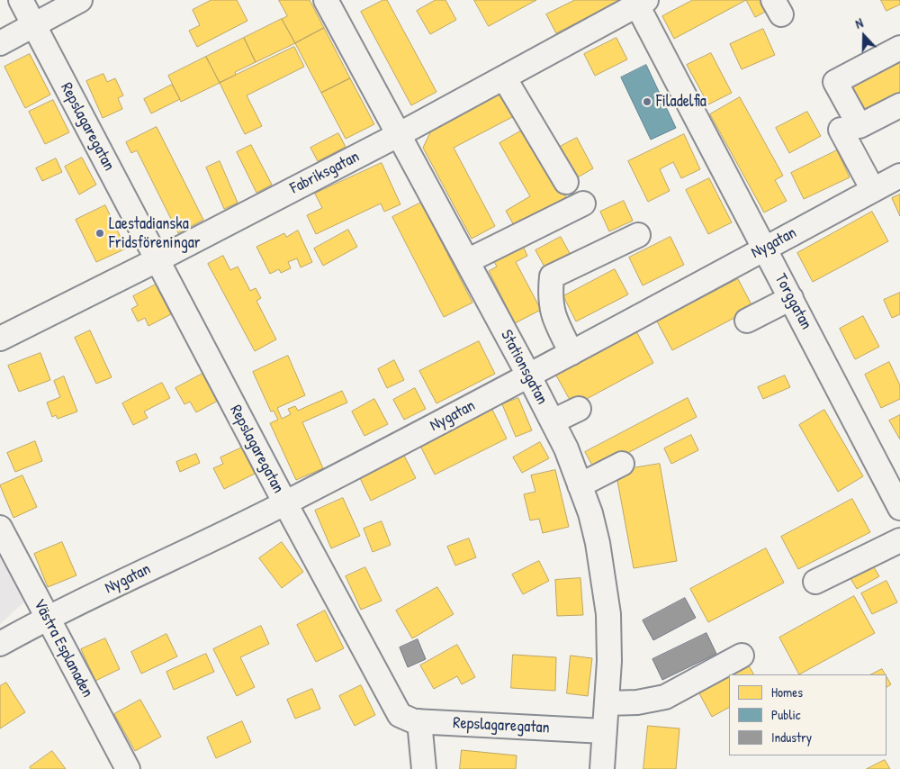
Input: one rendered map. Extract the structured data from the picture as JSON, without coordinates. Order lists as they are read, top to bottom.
{
  "streets": {
    "street": [
      "Repslagaregatan",
      "Fabriksgatan",
      "Nygatan",
      "Torggatan",
      "Stationsgatan",
      "Västra Esplanaden"
    ]
  },
  "crossings": [
    ["Repslagaregatan", "Fabriksgatan"],
    ["Repslagaregatan", "Nygatan"],
    ["Repslagaregatan", "Stationsgatan"],
    ["Fabriksgatan", "Torggatan"],
    ["Fabriksgatan", "Stationsgatan"],
    ["Nygatan", "Torggatan"],
    ["Nygatan", "Stationsgatan"],
    ["Nygatan", "Västra Esplanaden"]
  ],
  "places": ["Filadelfia", "Laestadianska Fridsföreningar"],
  "legend": ["Homes", "Public", "Industry"],
  "north": "top"
}
